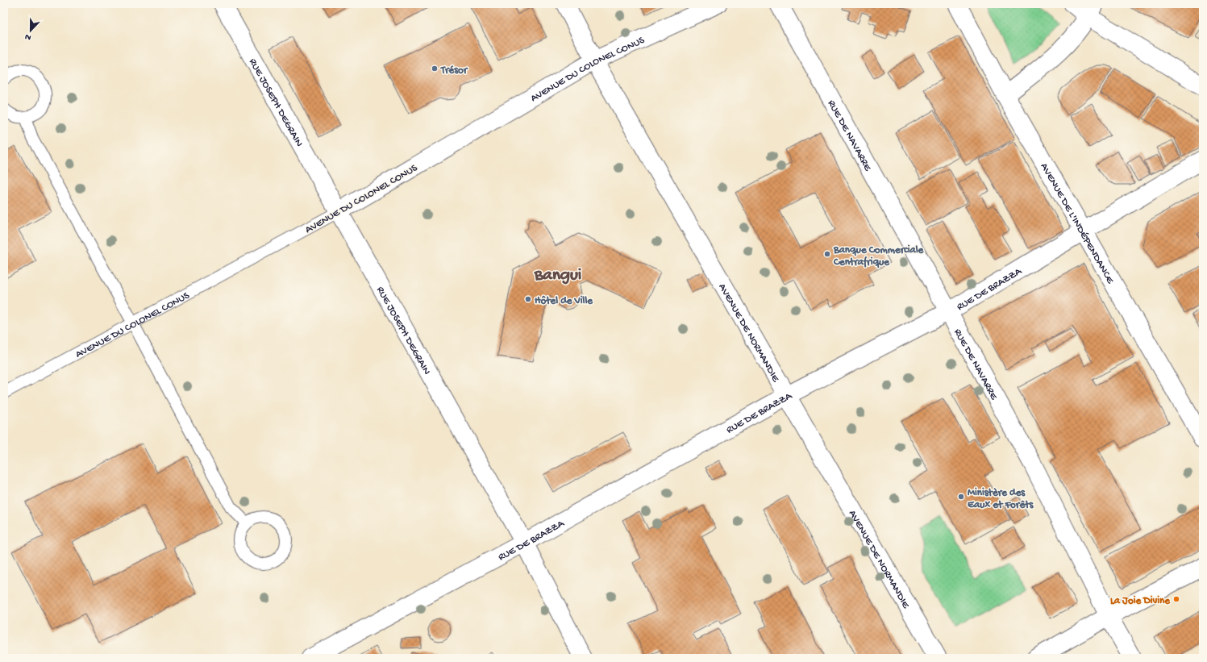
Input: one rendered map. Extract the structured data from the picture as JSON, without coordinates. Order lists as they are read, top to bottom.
{
  "streets": {
    "street": [
      "AVENUE DU COLONEL CONUS",
      "RUE JOSEPH DEGRAIN",
      "RUE DE NAVARRE",
      "AVENUE DE L'INDÉPENDANCE",
      "RUE DE BRAZZA",
      "AVENUE DE NORMANDIE"
    ]
  },
  "crossings": [
    ["AVENUE DU COLONEL CONUS", "RUE JOSEPH DEGRAIN"],
    ["AVENUE DU COLONEL CONUS", "AVENUE DE NORMANDIE"],
    ["RUE JOSEPH DEGRAIN", "RUE DE BRAZZA"],
    ["RUE DE NAVARRE", "RUE DE BRAZZA"],
    ["AVENUE DE L'INDÉPENDANCE", "RUE DE BRAZZA"],
    ["RUE DE BRAZZA", "AVENUE DE NORMANDIE"]
  ],
  "districts": ["Bangui"],
  "places": [
    "Trésor",
    "Banque Commerciale Centrafrique",
    "Hôtel de Ville",
    "Ministère des Eaux et Forêts",
    "La Joie Divine"
  ],
  "north": "bottom"
}
